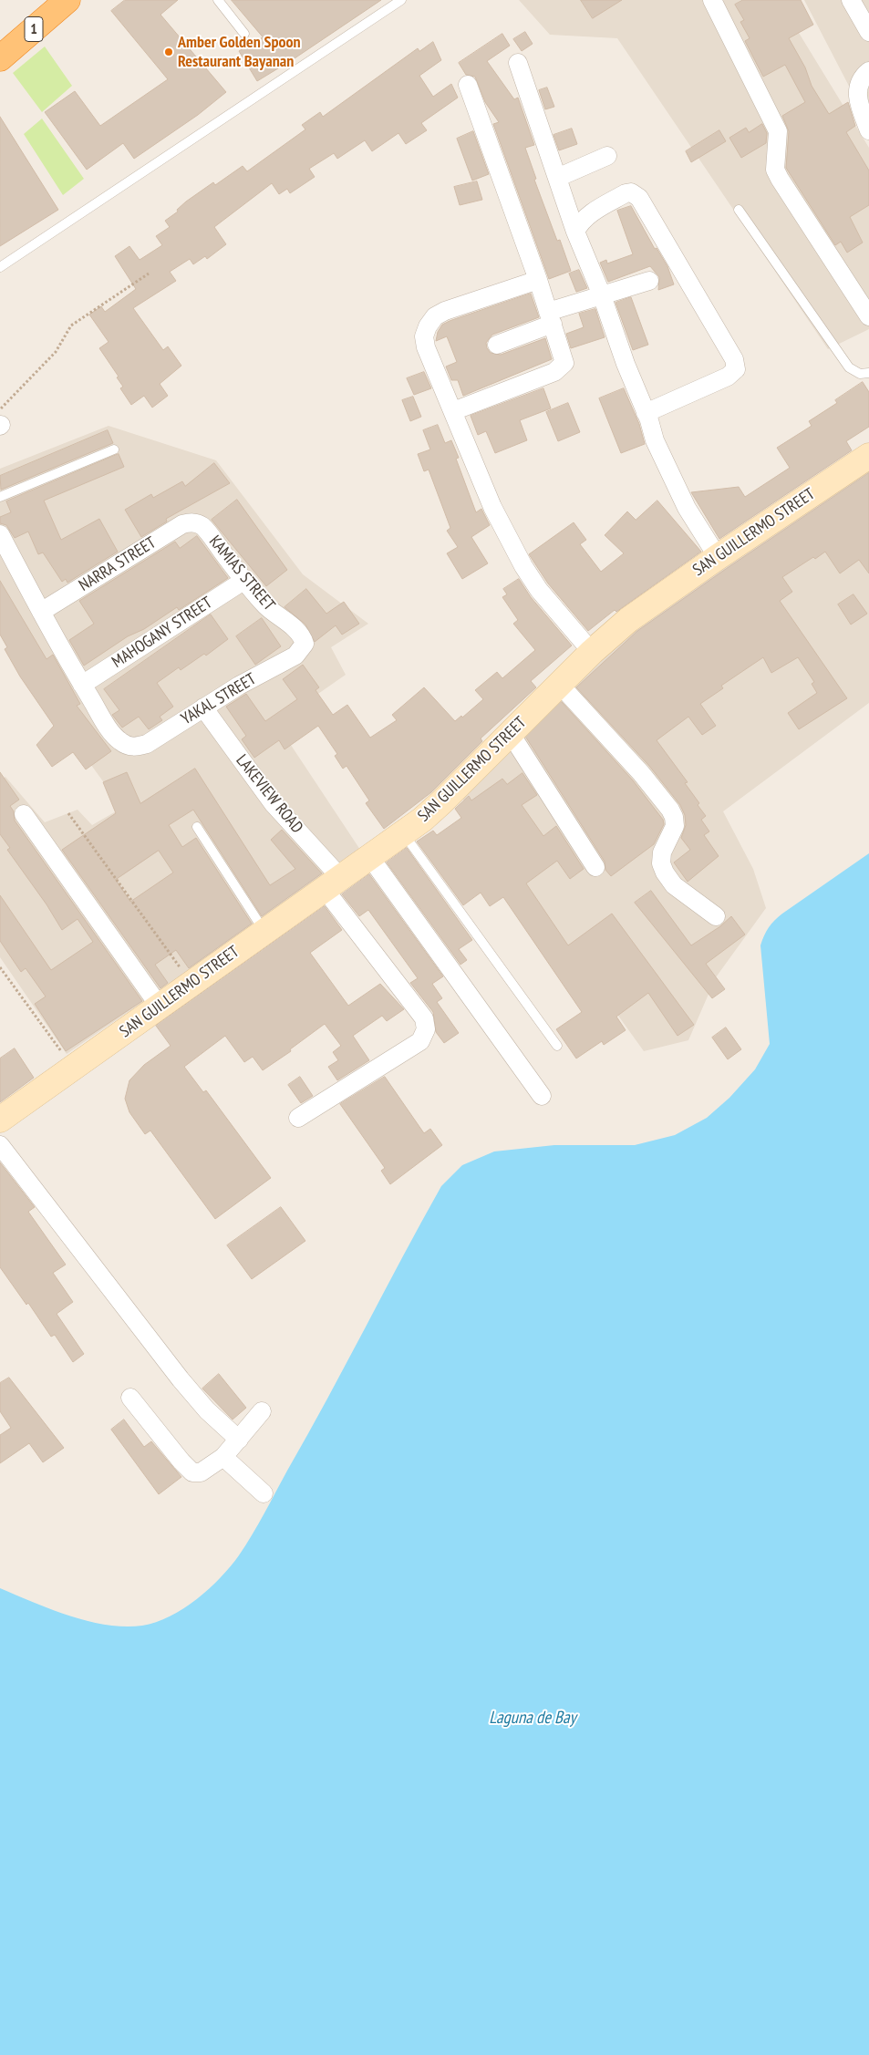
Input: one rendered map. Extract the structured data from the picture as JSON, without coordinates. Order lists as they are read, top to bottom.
{
  "streets": {
    "highway": ["1"],
    "main road": ["SAN GUILLERMO STREET"],
    "street": [
      "NARRA STREET",
      "KAMIAS STREET",
      "MAHOGANY STREET",
      "YAKAL STREET",
      "LAKEVIEW ROAD"
    ]
  },
  "crossings": [
    ["SAN GUILLERMO STREET", "LAKEVIEW ROAD"],
    ["NARRA STREET", "KAMIAS STREET"],
    ["KAMIAS STREET", "MAHOGANY STREET"],
    ["KAMIAS STREET", "YAKAL STREET"],
    ["MAHOGANY STREET", "YAKAL STREET"],
    ["YAKAL STREET", "LAKEVIEW ROAD"]
  ],
  "water": ["Laguna de Bay"],
  "places": ["Amber Golden Spoon Restaurant Bayanan"]
}
